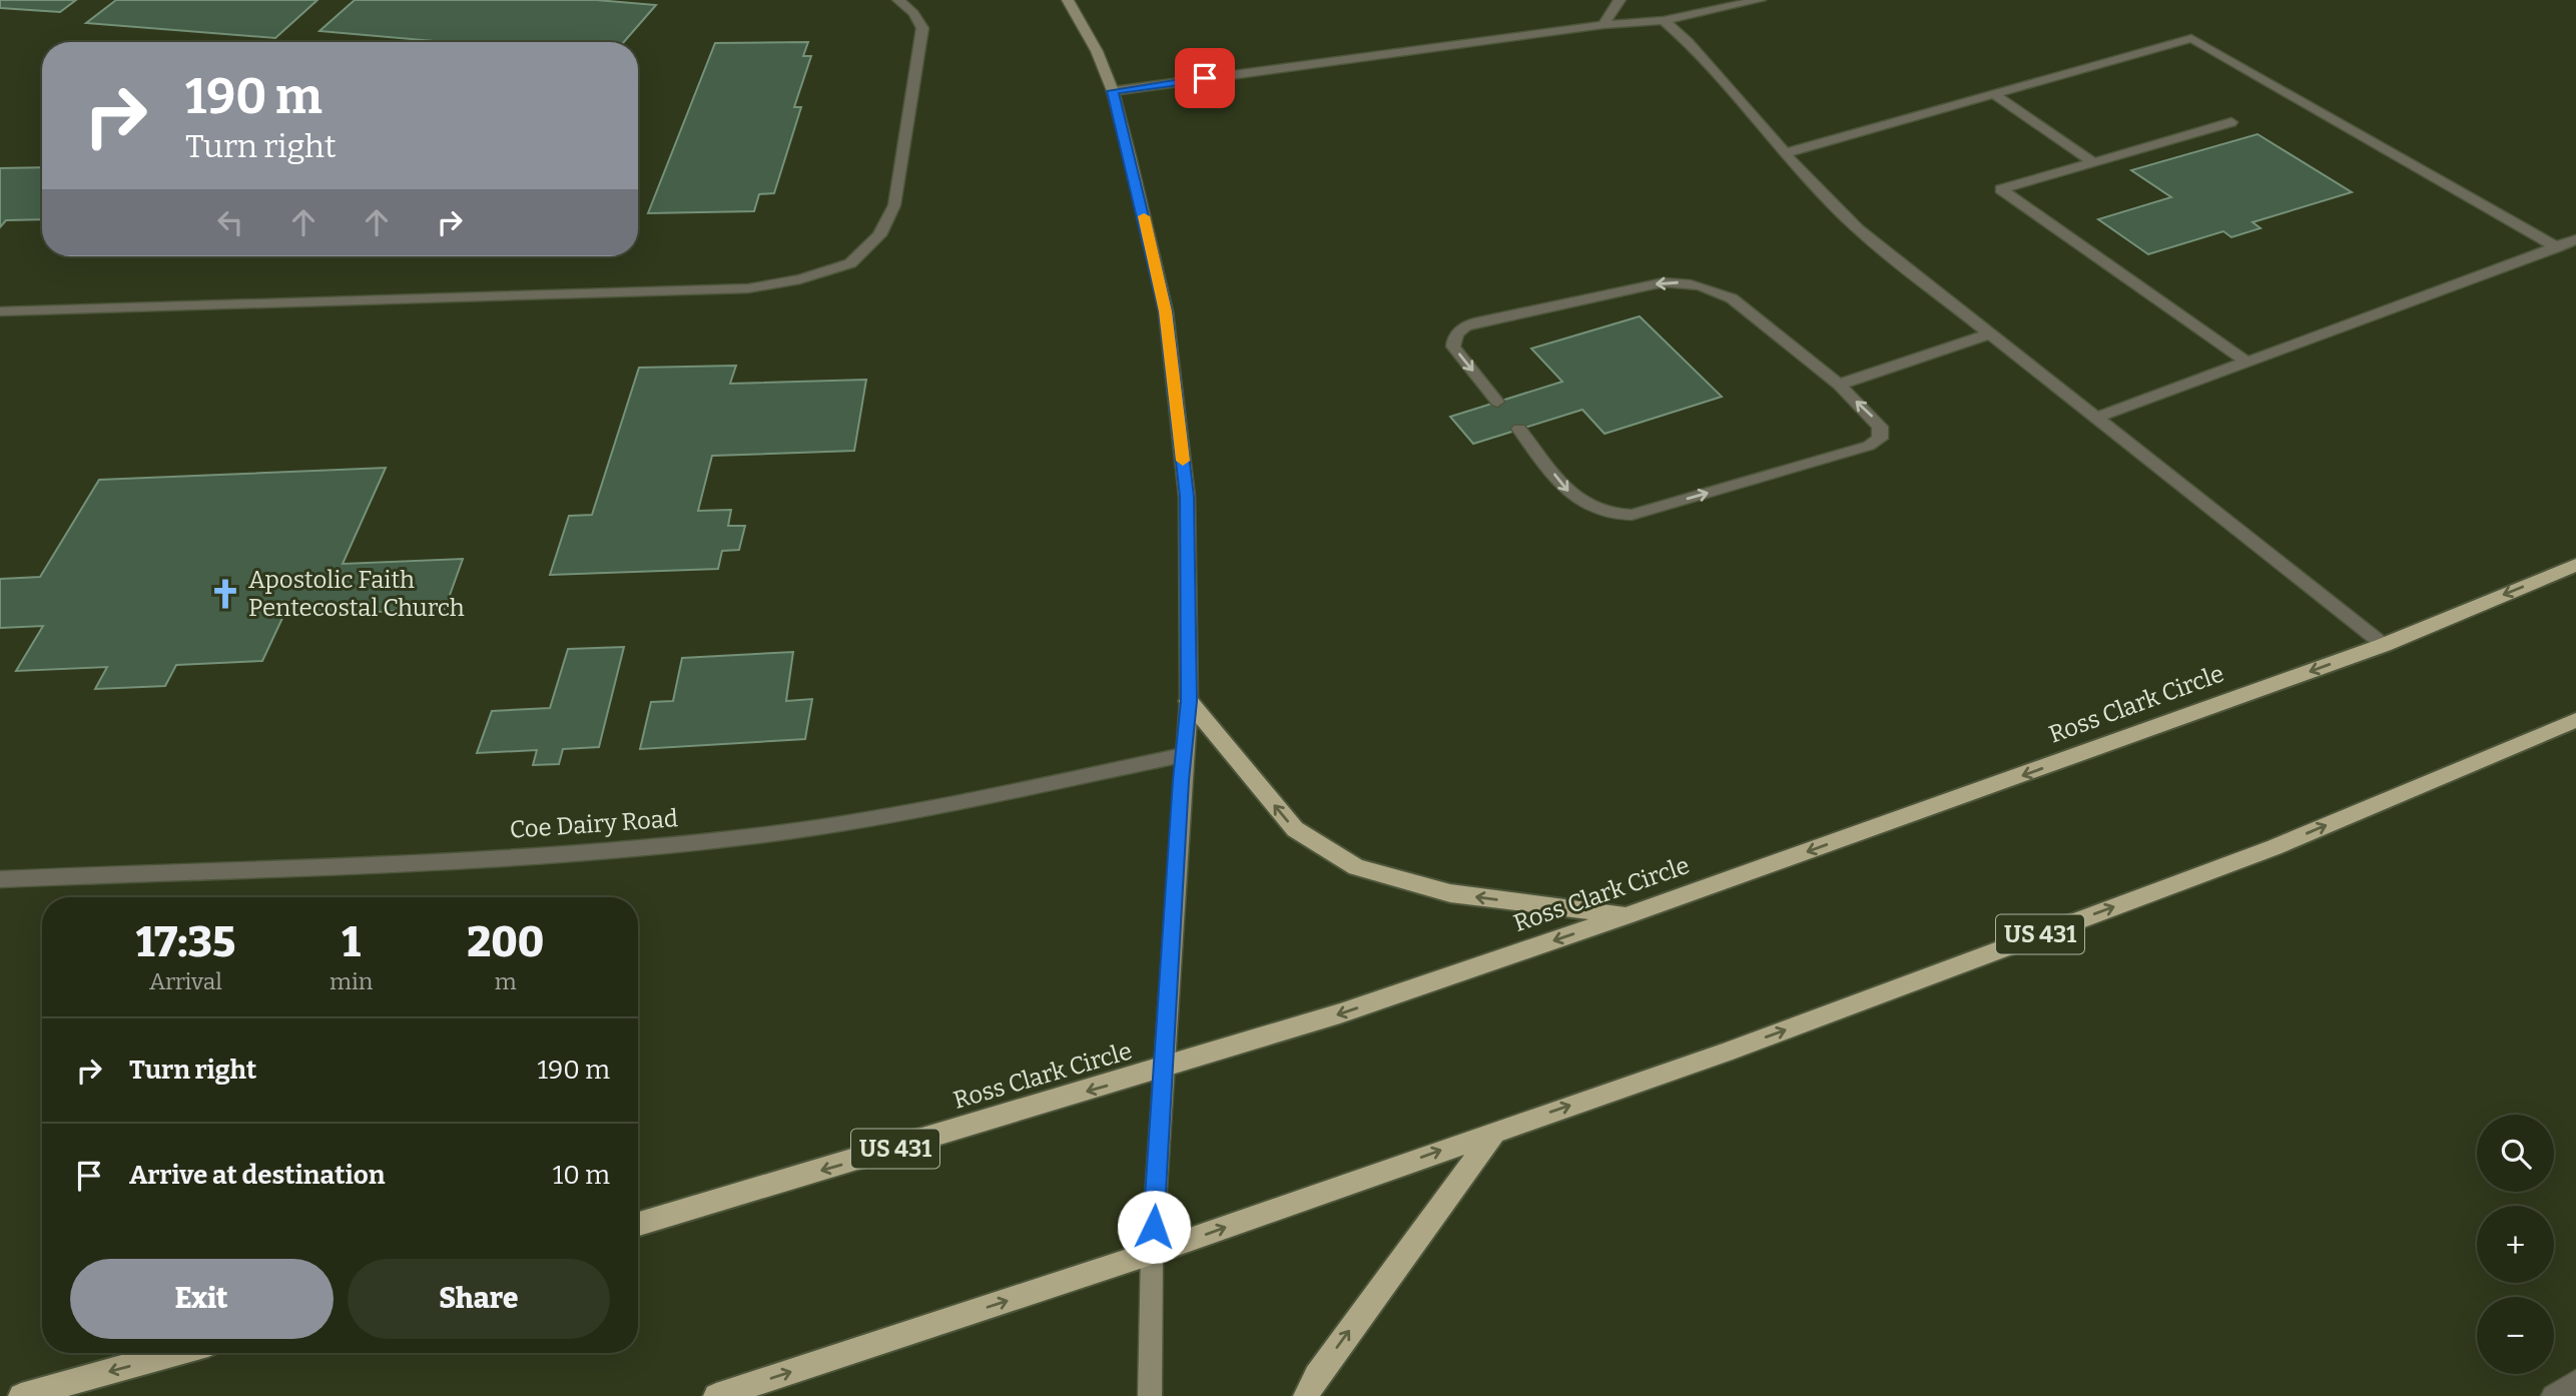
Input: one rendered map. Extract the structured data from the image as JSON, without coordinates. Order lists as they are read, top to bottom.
{
  "streets": {
    "highway": ["Ross Clark Circle", "US 431"],
    "street": ["Coe Dairy Road"]
  },
  "places": {
    "church": ["Apostolic Faith Pentecostal Church"]
  },
  "page": {
    "turn": ["190 m", "Turn right"],
    "eta": [
      "17:35",
      "Arrival",
      "1",
      "min",
      "200",
      "m"
    ],
    "list": [
      {
        "name": "Turn right",
        "value": "190 m"
      },
      {
        "name": "Arrive at destination",
        "value": "10 m"
      }
    ],
    "map_buttons": ["+", "−"],
    "buttons": ["Exit", "Share"]
  }
}
